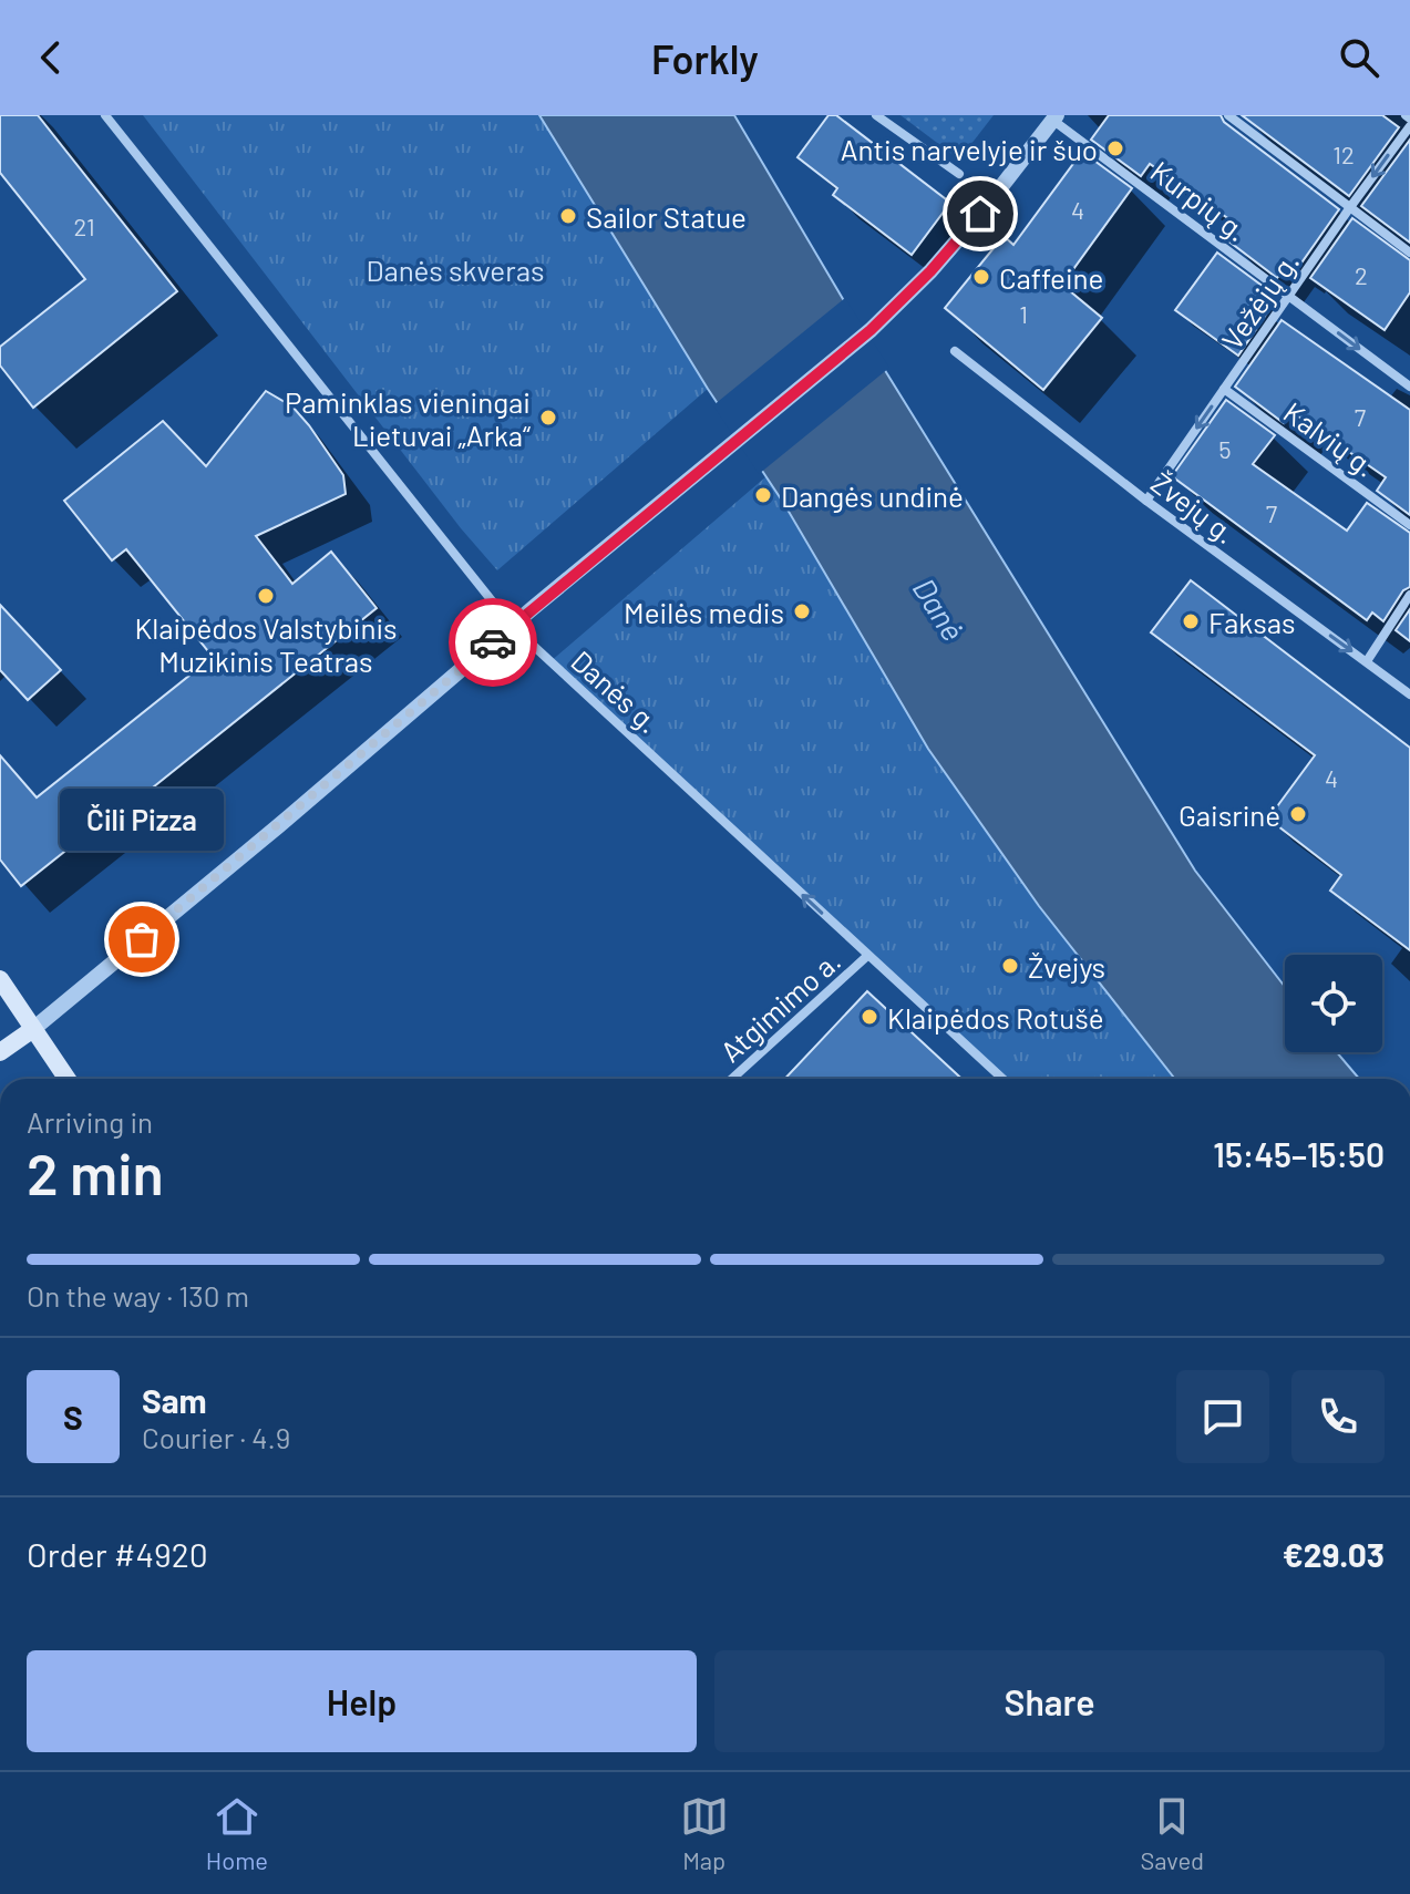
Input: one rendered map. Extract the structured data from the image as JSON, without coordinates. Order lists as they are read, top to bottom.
{
  "streets": {
    "street": [
      "Kurpių g.",
      "Vežėjų g.",
      "Kalvių g.",
      "Žvejų g.",
      "Danės g.",
      "Atgimimo a."
    ]
  },
  "crossings": [
    ["Kurpių g.", "Vežėjų g."],
    ["Vežėjų g.", "Kalvių g."],
    ["Vežėjų g.", "Žvejų g."],
    ["Danės g.", "Atgimimo a."]
  ],
  "one_way": ["Vežėjų g.", "Žvejų g.", "Danės g."],
  "water": ["Danė"],
  "parks": ["Danės skveras"],
  "places": [
    "Antis narvelyje ir šuo",
    "Sailor Statue",
    "Caffeine",
    "Paminklas vieningai Lietuvai „Arka“",
    "Dangės undinė",
    "Klaipėdos Valstybinis Muzikinis Teatras",
    "Meilės medis",
    "Faksas",
    "Gaisrinė",
    "Čili Pizza",
    "Žvejys",
    "Klaipėdos Rotušė"
  ],
  "house_numbers": [
    "12",
    "4",
    "21",
    "2",
    "1",
    "7",
    "5",
    "7",
    "4"
  ],
  "page": {
    "header": "Forkly",
    "bubble": "Čili Pizza",
    "heading": ["2 min", "Arriving in", "15:45–15:50"],
    "panel": [
      "Sam",
      "Courier · 4.9",
      "Order #4920",
      "€29.03"
    ],
    "bar": "On the way · 130 m",
    "round": "S",
    "buttons": ["Help", "Share"],
    "tabs": ["Home", "Map", "Saved"]
  }
}
